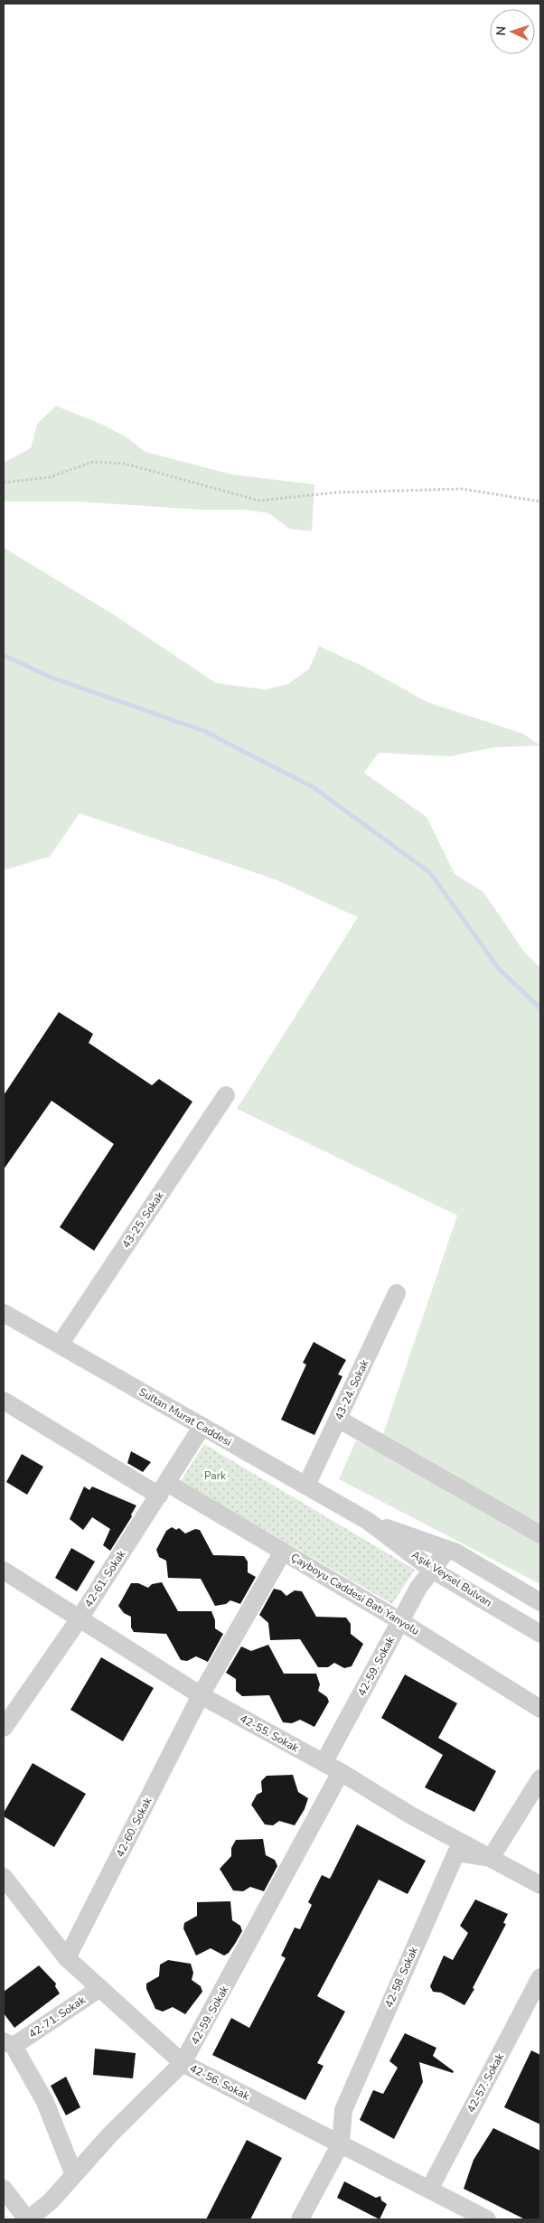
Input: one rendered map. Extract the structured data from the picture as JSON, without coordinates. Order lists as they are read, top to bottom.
{
  "streets": {
    "street": [
      "43-25. Sokak",
      "43-24. Sokak",
      "Sultan Murat Caddesi",
      "42-61. Sokak",
      "Aşık Veysel Bulvarı",
      "Çayboyu Caddesi Batı Yanyolu",
      "42-59. Sokak",
      "42-55. Sokak",
      "42-60. Sokak",
      "42-58. Sokak",
      "42-71. Sokak",
      "42-56. Sokak",
      "42-57. Sokak"
    ]
  },
  "crossings": [
    ["43-25. Sokak", "Sultan Murat Caddesi"],
    ["43-24. Sokak", "Sultan Murat Caddesi"],
    ["Sultan Murat Caddesi", "42-61. Sokak"],
    ["Sultan Murat Caddesi", "Aşık Veysel Bulvarı"],
    ["42-61. Sokak", "Çayboyu Caddesi Batı Yanyolu"],
    ["42-61. Sokak", "42-55. Sokak"],
    ["Aşık Veysel Bulvarı", "42-59. Sokak"],
    ["Çayboyu Caddesi Batı Yanyolu", "42-59. Sokak"],
    ["Çayboyu Caddesi Batı Yanyolu", "42-60. Sokak"],
    ["42-59. Sokak", "42-55. Sokak"],
    ["42-59. Sokak", "42-56. Sokak"],
    ["42-55. Sokak", "42-60. Sokak"],
    ["42-55. Sokak", "42-58. Sokak"],
    ["42-60. Sokak", "42-56. Sokak"],
    ["42-58. Sokak", "42-56. Sokak"],
    ["42-71. Sokak", "42-56. Sokak"],
    ["42-56. Sokak", "42-57. Sokak"]
  ],
  "parks": ["Park"],
  "north": "left"
}
